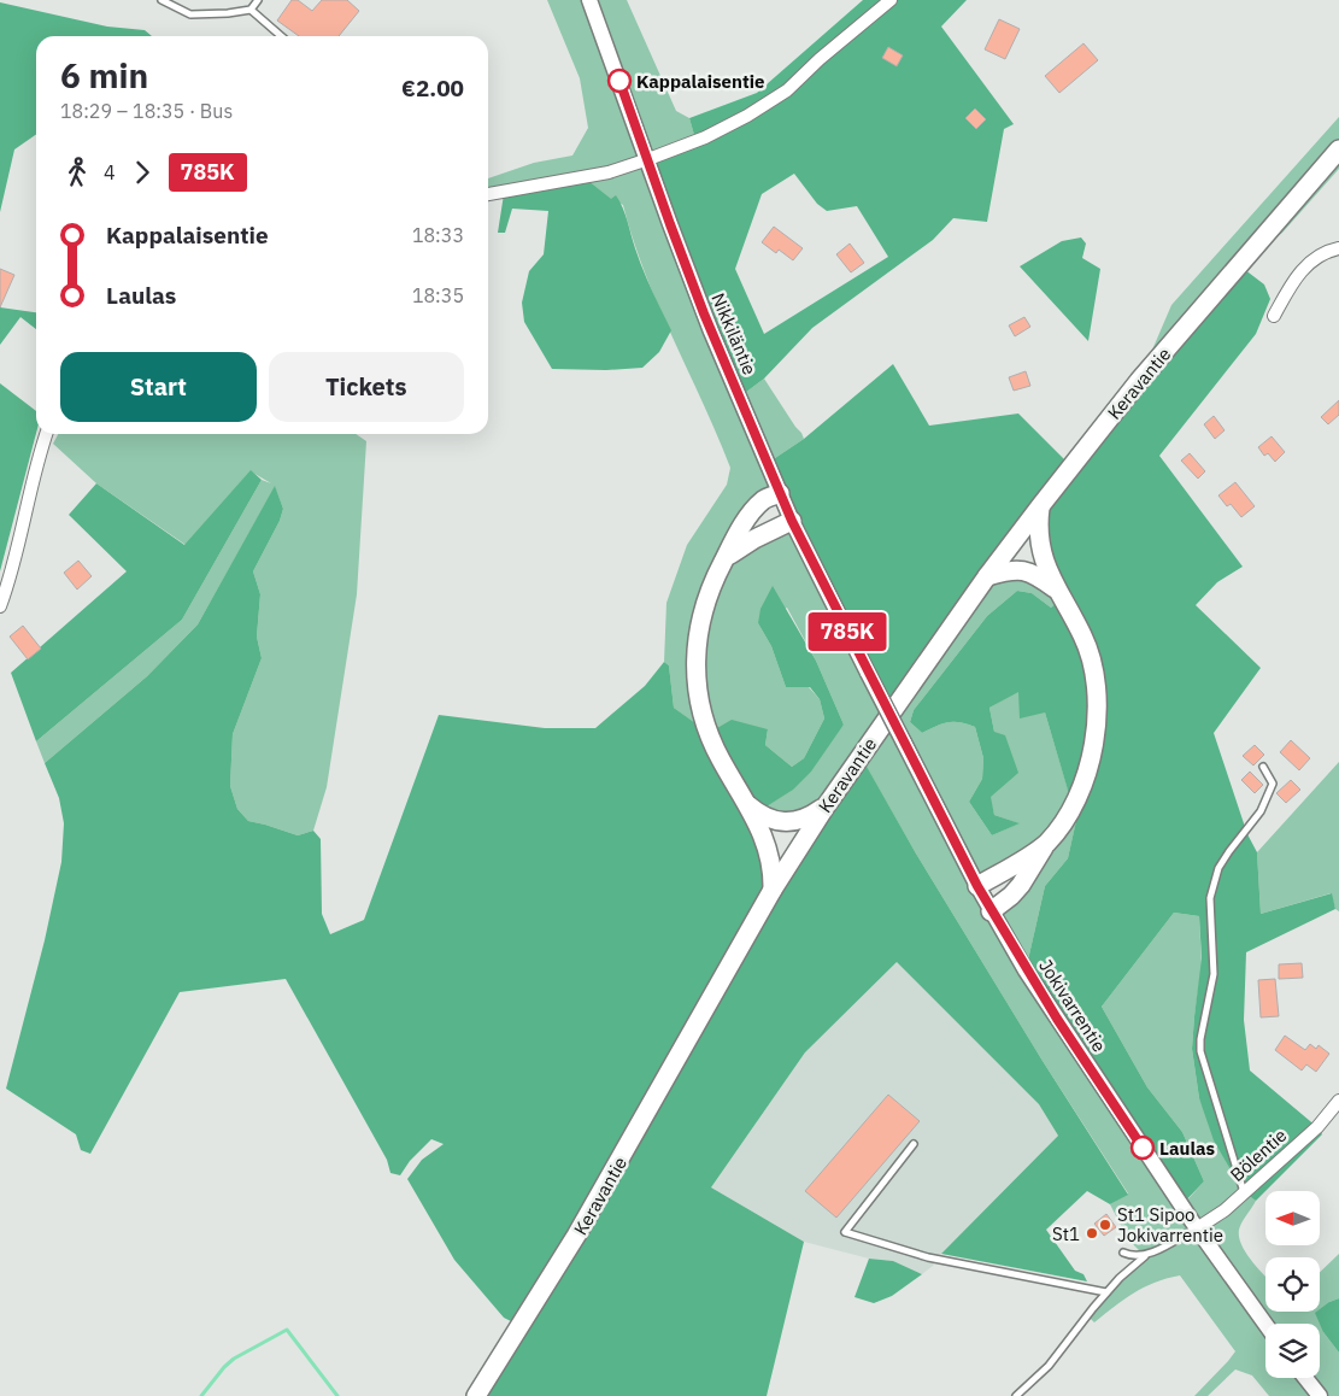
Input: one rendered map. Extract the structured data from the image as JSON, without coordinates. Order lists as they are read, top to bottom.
{
  "streets": {
    "main road": ["Keravantie"],
    "street": ["Nikkiläntie", "Jokivarrentie", "Bölentie"]
  },
  "crossings": [
    ["Nikkiläntie", "Jokivarrentie"],
    ["Jokivarrentie", "Bölentie"]
  ],
  "places": [
    "Kappalaisentie",
    "Laulas",
    "St1 Sipoo Jokivarrentie",
    "St1"
  ],
  "lines": ["bus line 785K"],
  "north": "left",
  "page": {
    "on_map": "785K",
    "heading": ["6 min", "18:29 – 18:35 · Bus", "€2.00"],
    "legs": ["4", "785K"],
    "list": [
      {
        "name": "Kappalaisentie",
        "value": "18:33"
      },
      {
        "name": "Laulas",
        "value": "18:35"
      }
    ],
    "buttons": ["Start", "Tickets"]
  }
}
